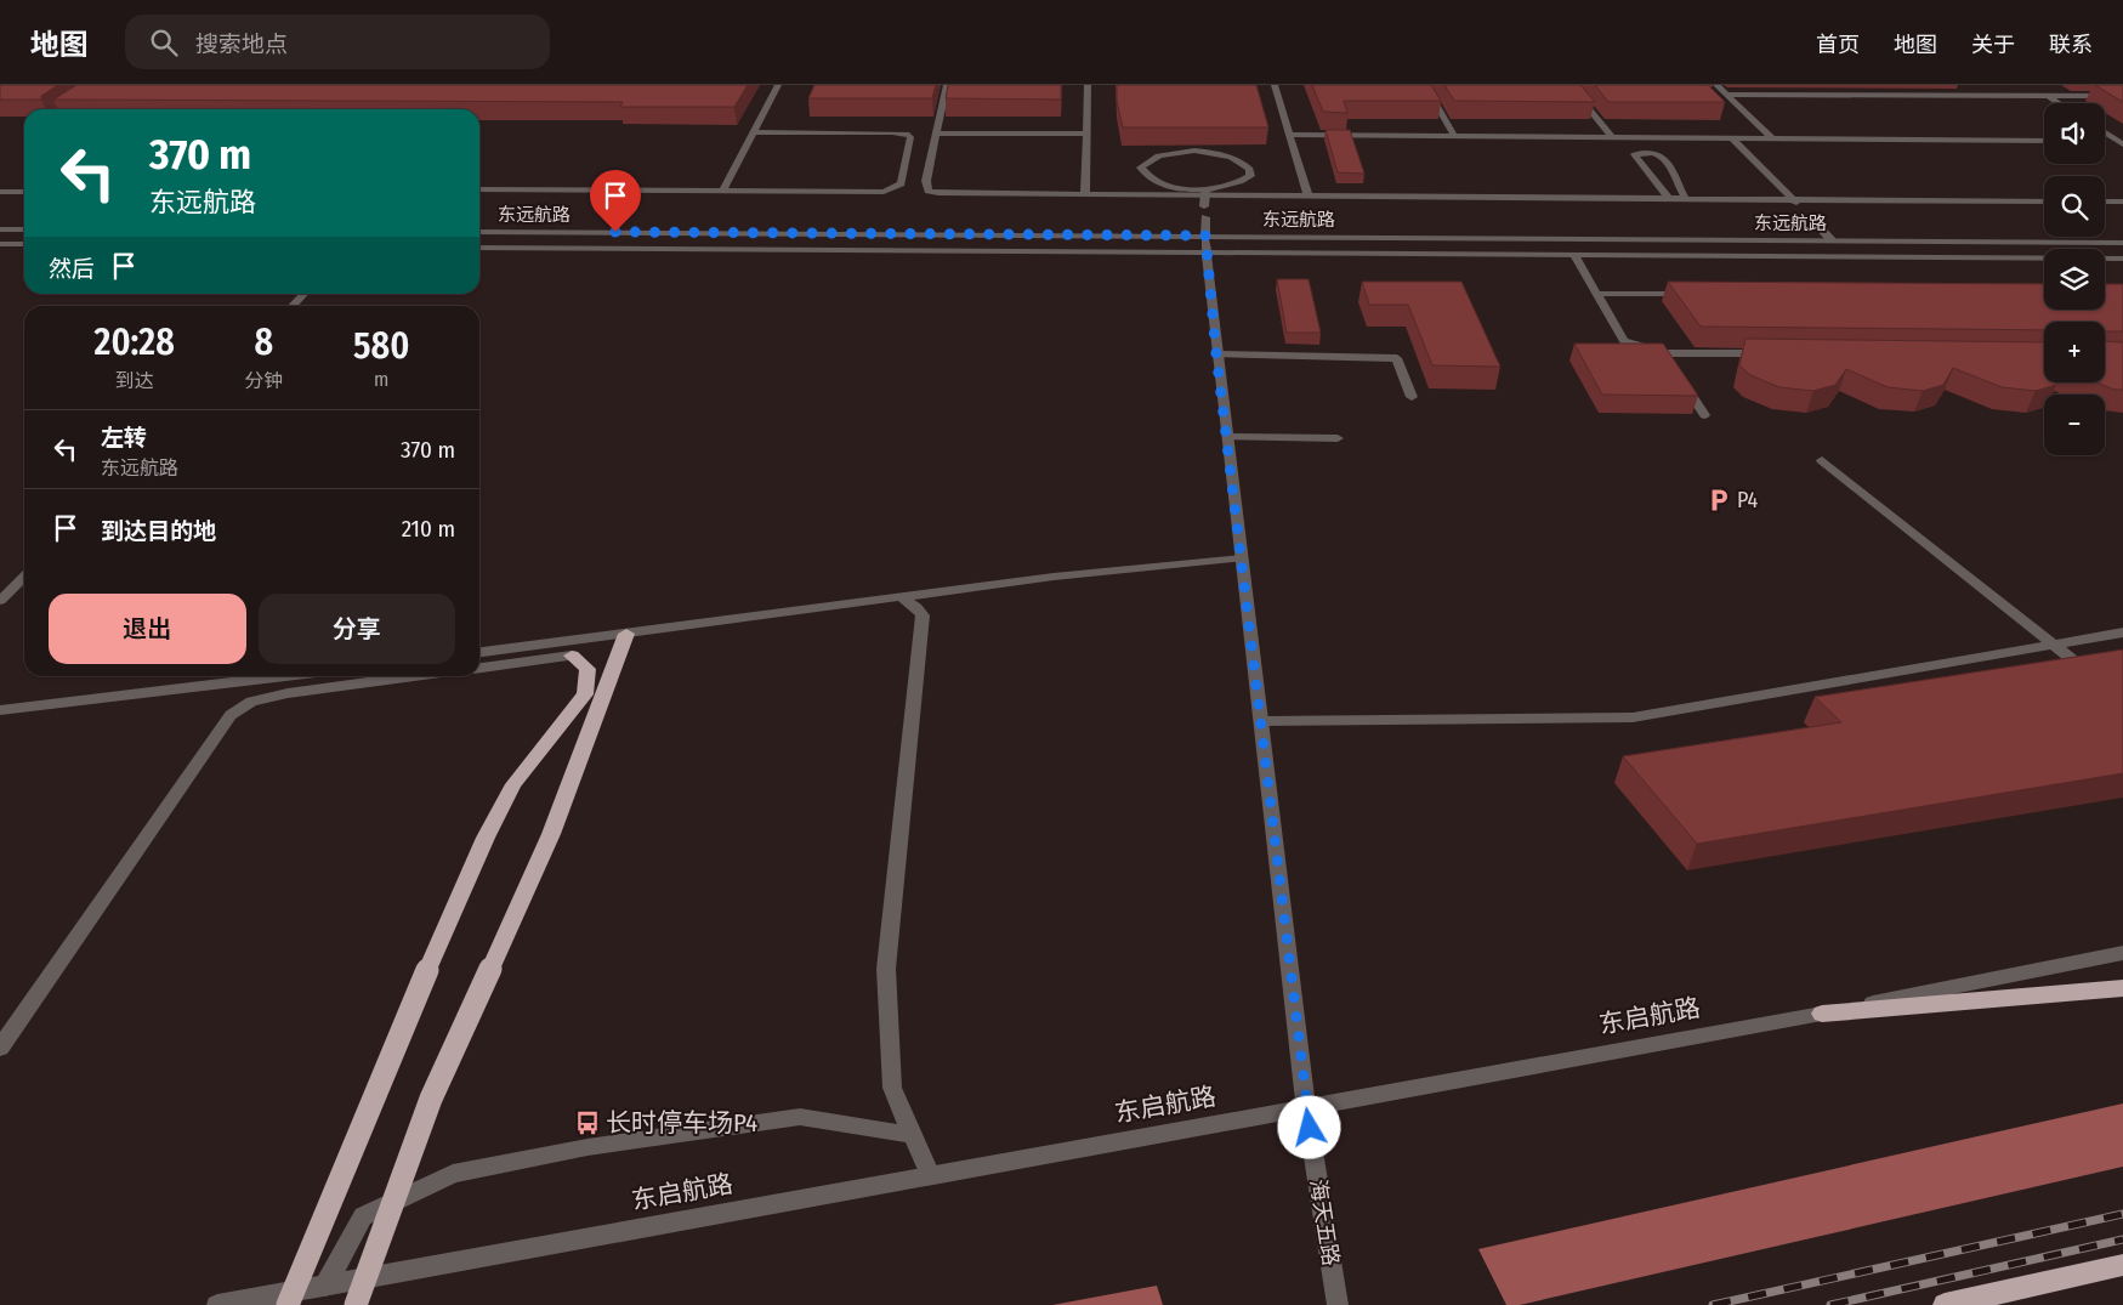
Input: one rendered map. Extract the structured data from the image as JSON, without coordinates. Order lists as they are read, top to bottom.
{
  "streets": {
    "street": ["东远航路", "东启航路", "海天五路"]
  },
  "crossings": [
    ["东远航路", "海天五路"],
    ["东启航路", "海天五路"]
  ],
  "places": {
    "parking": ["P4"],
    "bus stop": ["长时停车场P4"]
  },
  "page": {
    "header": "地图",
    "search": "搜索地点",
    "nav": [
      "首页",
      "地图",
      "关于",
      "联系"
    ],
    "map_buttons": ["+", "−"],
    "turn": ["370 m", "东远航路"],
    "then": "然后",
    "eta": [
      "20:28",
      "到达",
      "8",
      "分钟",
      "580",
      "m"
    ],
    "list": [
      {
        "name": "左转",
        "note": "东远航路",
        "value": "370 m"
      },
      {
        "name": "到达目的地",
        "value": "210 m"
      }
    ],
    "buttons": ["退出", "分享"]
  }
}
